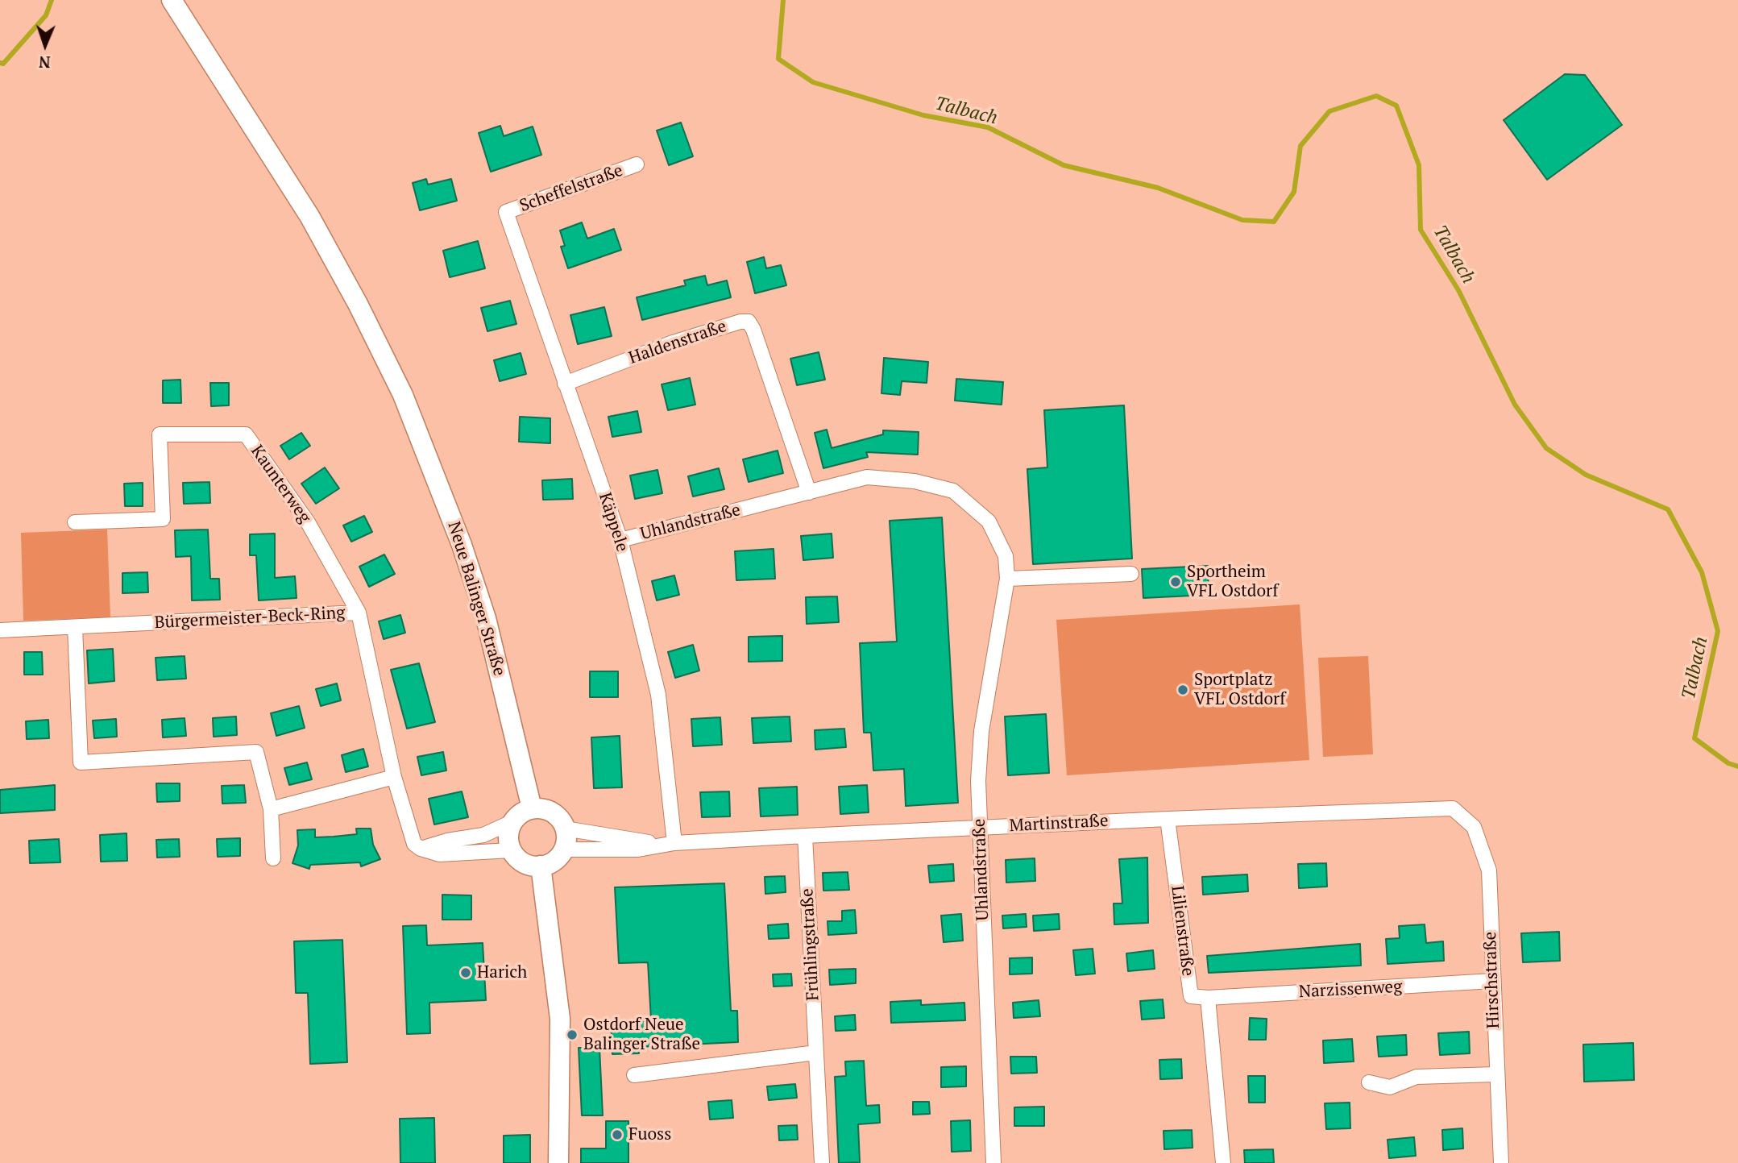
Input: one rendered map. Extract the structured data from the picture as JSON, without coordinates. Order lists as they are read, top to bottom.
{
  "streets": {
    "main road": ["Neue Balinger Straße"],
    "street": [
      "Scheffelstraße",
      "Haldenstraße",
      "Kaunterweg",
      "Käppele",
      "Uhlandstraße",
      "Bürgermeister-Beck-Ring",
      "Martinstraße",
      "Lilienstraße",
      "Frühlingstraße",
      "Hirschstraße",
      "Narzissenweg"
    ]
  },
  "crossings": [
    ["Scheffelstraße", "Käppele"],
    ["Haldenstraße", "Käppele"],
    ["Haldenstraße", "Uhlandstraße"],
    ["Kaunterweg", "Bürgermeister-Beck-Ring"],
    ["Käppele", "Uhlandstraße"],
    ["Käppele", "Martinstraße"],
    ["Uhlandstraße", "Martinstraße"],
    ["Neue Balinger Straße", "Martinstraße"],
    ["Martinstraße", "Lilienstraße"],
    ["Martinstraße", "Frühlingstraße"],
    ["Martinstraße", "Hirschstraße"],
    ["Lilienstraße", "Narzissenweg"],
    ["Hirschstraße", "Narzissenweg"]
  ],
  "water": ["Talbach"],
  "places": [
    "Sportheim VFL Ostdorf",
    "Sportplatz VFL Ostdorf",
    "Harich",
    "Ostdorf Neue Balinger Straße",
    "Fuoss"
  ],
  "north": "bottom"
}
